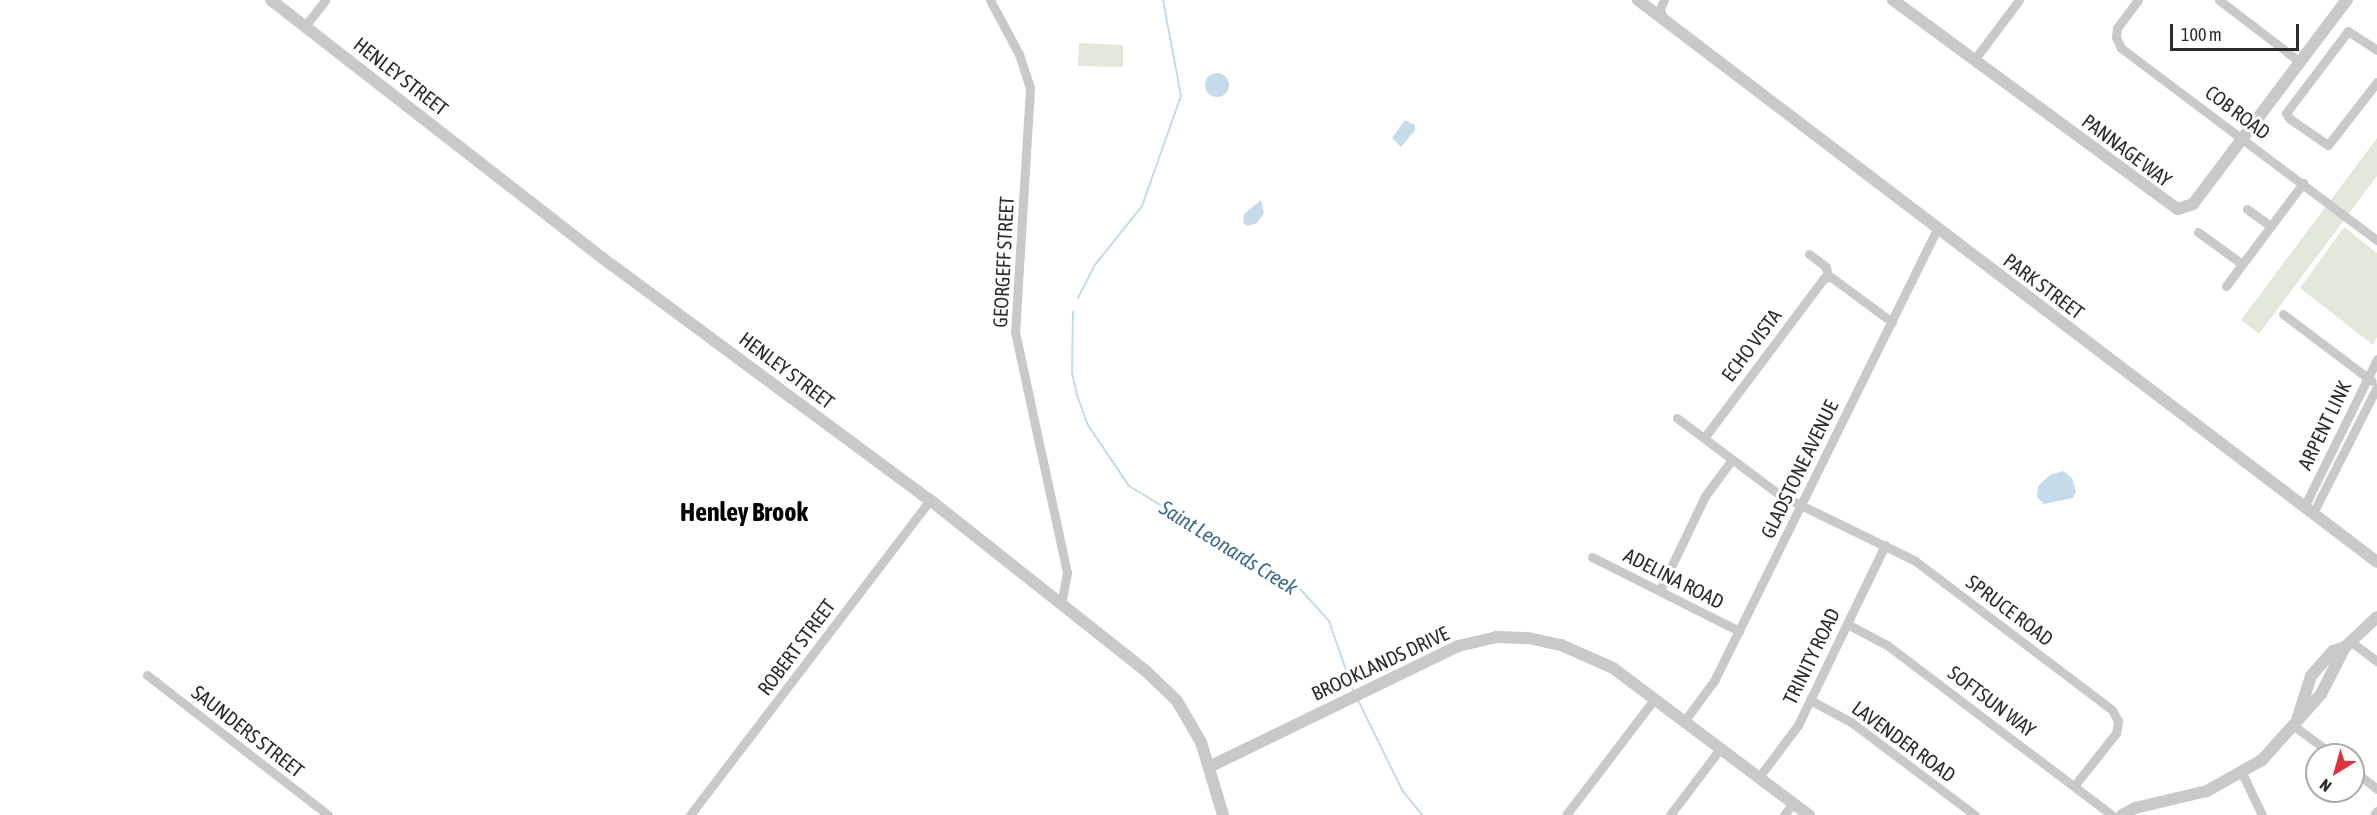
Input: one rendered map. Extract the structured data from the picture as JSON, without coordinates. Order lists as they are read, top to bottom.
{
  "streets": {
    "street": [
      "HENLEY STREET",
      "COB ROAD",
      "PANNAGE WAY",
      "GEORGEFF STREET",
      "PARK STREET",
      "ECHO VISTA",
      "ARPENT LINK",
      "GLADSTONE AVENUE",
      "ADELINA ROAD",
      "SPRUCE ROAD",
      "ROBERT STREET",
      "TRINITY ROAD",
      "BROOKLANDS DRIVE",
      "SOFTSUN WAY",
      "SAUNDERS STREET",
      "LAVENDER ROAD"
    ]
  },
  "crossings": [
    ["HENLEY STREET", "GEORGEFF STREET"],
    ["HENLEY STREET", "ROBERT STREET"],
    ["HENLEY STREET", "BROOKLANDS DRIVE"],
    ["COB ROAD", "PANNAGE WAY"],
    ["PARK STREET", "ARPENT LINK"],
    ["PARK STREET", "GLADSTONE AVENUE"],
    ["ECHO VISTA", "SPRUCE ROAD"],
    ["GLADSTONE AVENUE", "ADELINA ROAD"],
    ["GLADSTONE AVENUE", "SPRUCE ROAD"],
    ["GLADSTONE AVENUE", "BROOKLANDS DRIVE"],
    ["SPRUCE ROAD", "TRINITY ROAD"],
    ["SPRUCE ROAD", "SOFTSUN WAY"],
    ["TRINITY ROAD", "BROOKLANDS DRIVE"],
    ["TRINITY ROAD", "SOFTSUN WAY"],
    ["TRINITY ROAD", "LAVENDER ROAD"]
  ],
  "districts": ["Henley Brook"],
  "water": ["Saint Leonards Creek"],
  "scale_bar": "100 m",
  "north": "bottom left"
}
